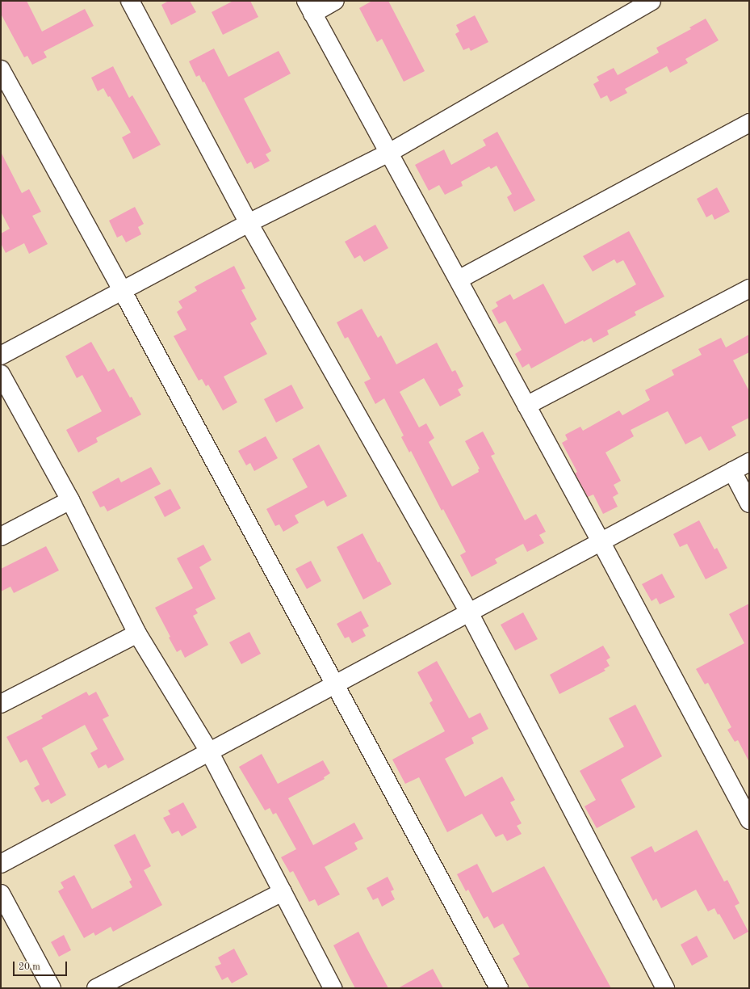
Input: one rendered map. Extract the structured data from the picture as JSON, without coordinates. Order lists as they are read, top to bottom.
{
  "scale_bar": "20 m"
}
